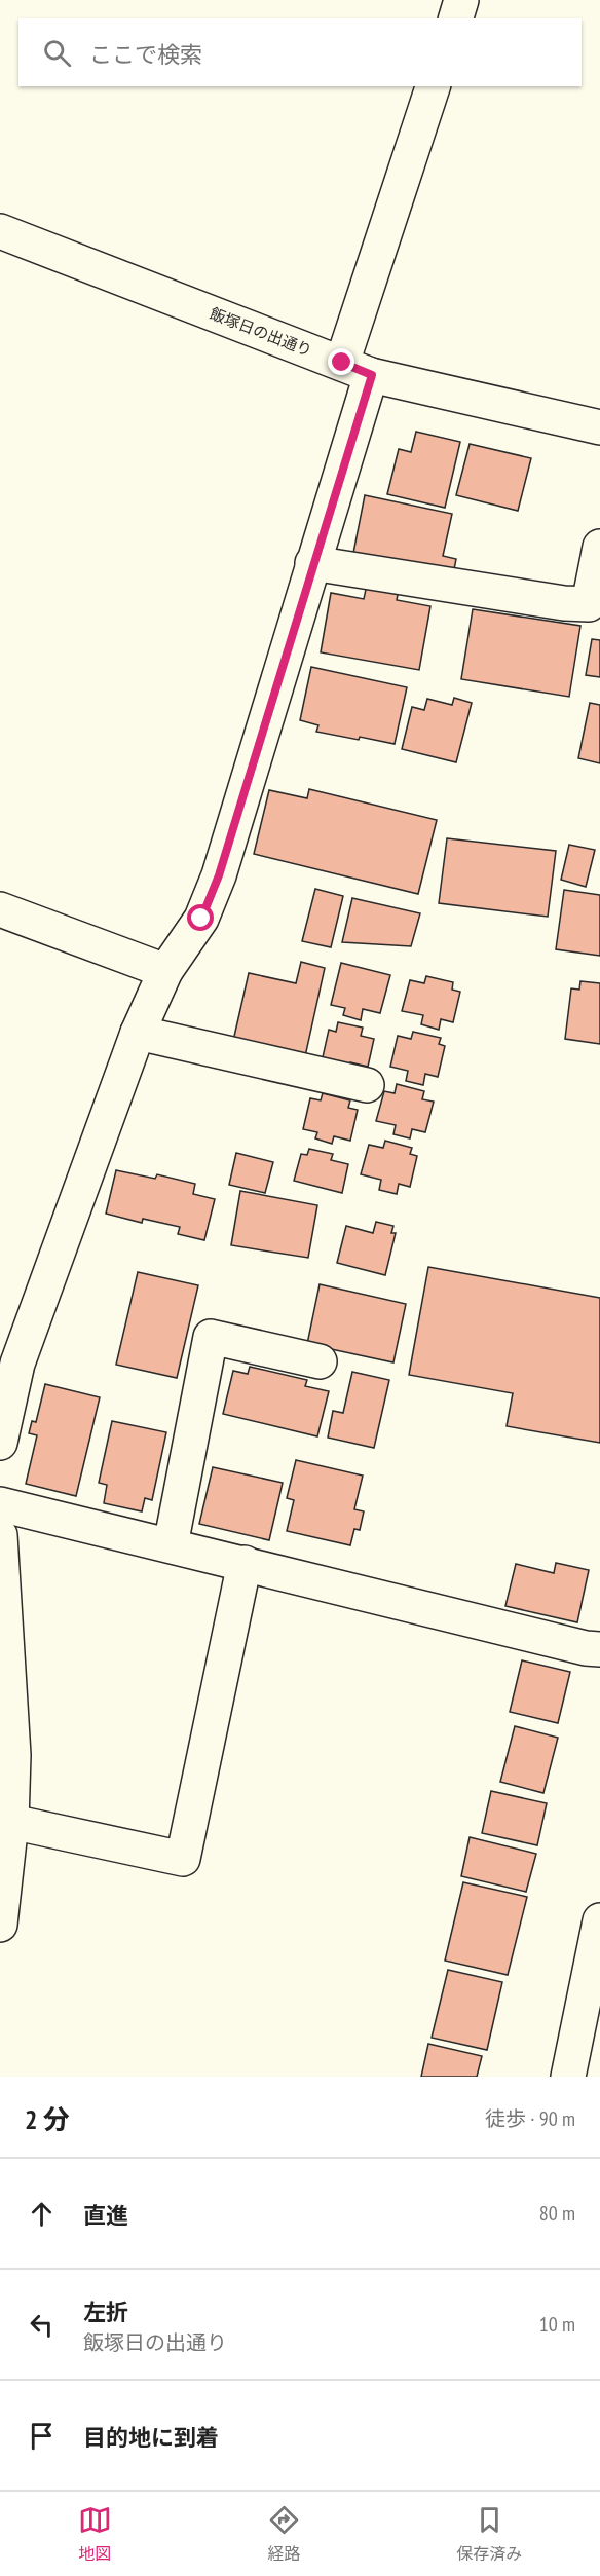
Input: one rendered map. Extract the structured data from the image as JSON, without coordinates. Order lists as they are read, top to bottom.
{
  "streets": {
    "street": ["飯塚日の出通り"]
  },
  "page": {
    "search": "ここで検索",
    "heading": ["2 分", "徒歩 · 90 m"],
    "list": [
      ["直進", "80 m"],
      ["左折", "飯塚日の出通り", "10 m"],
      "目的地に到着"
    ],
    "nav": ["地図", "経路", "保存済み"]
  }
}
